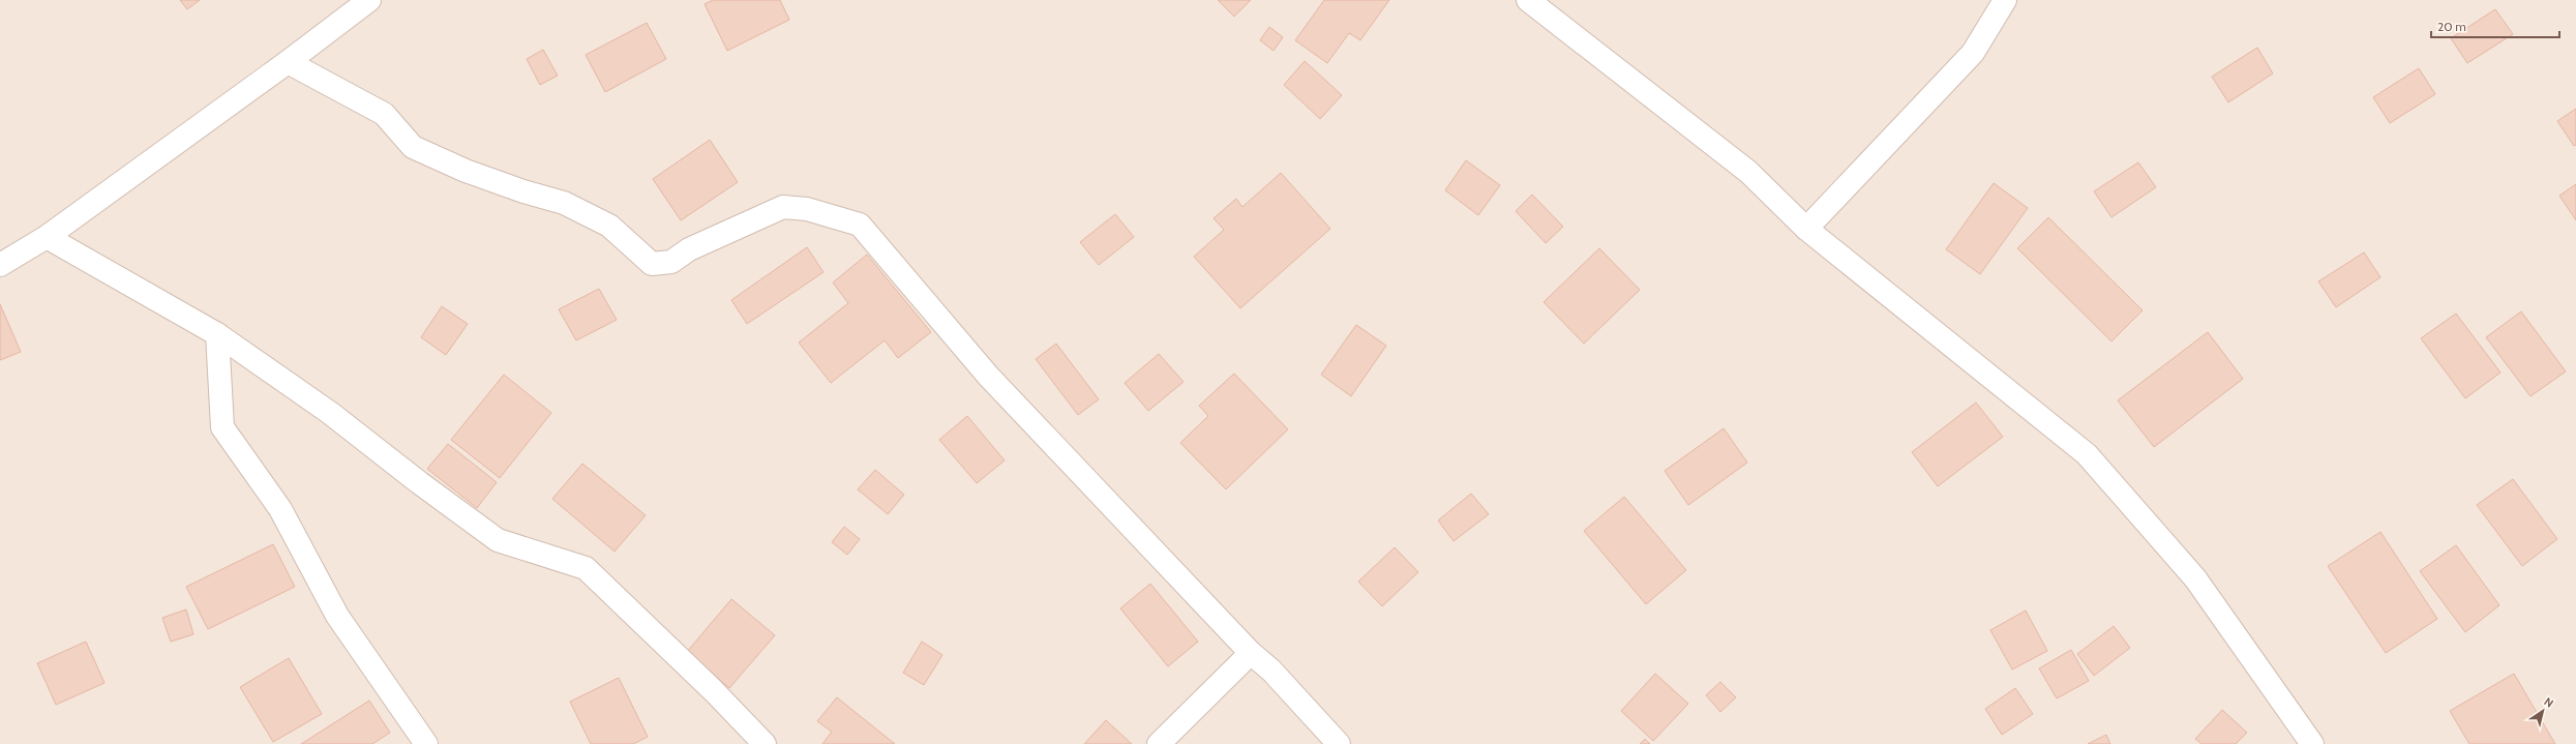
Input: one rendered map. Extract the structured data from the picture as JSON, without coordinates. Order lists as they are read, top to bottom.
{
  "scale_bar": "20 m",
  "north": "top right"
}
